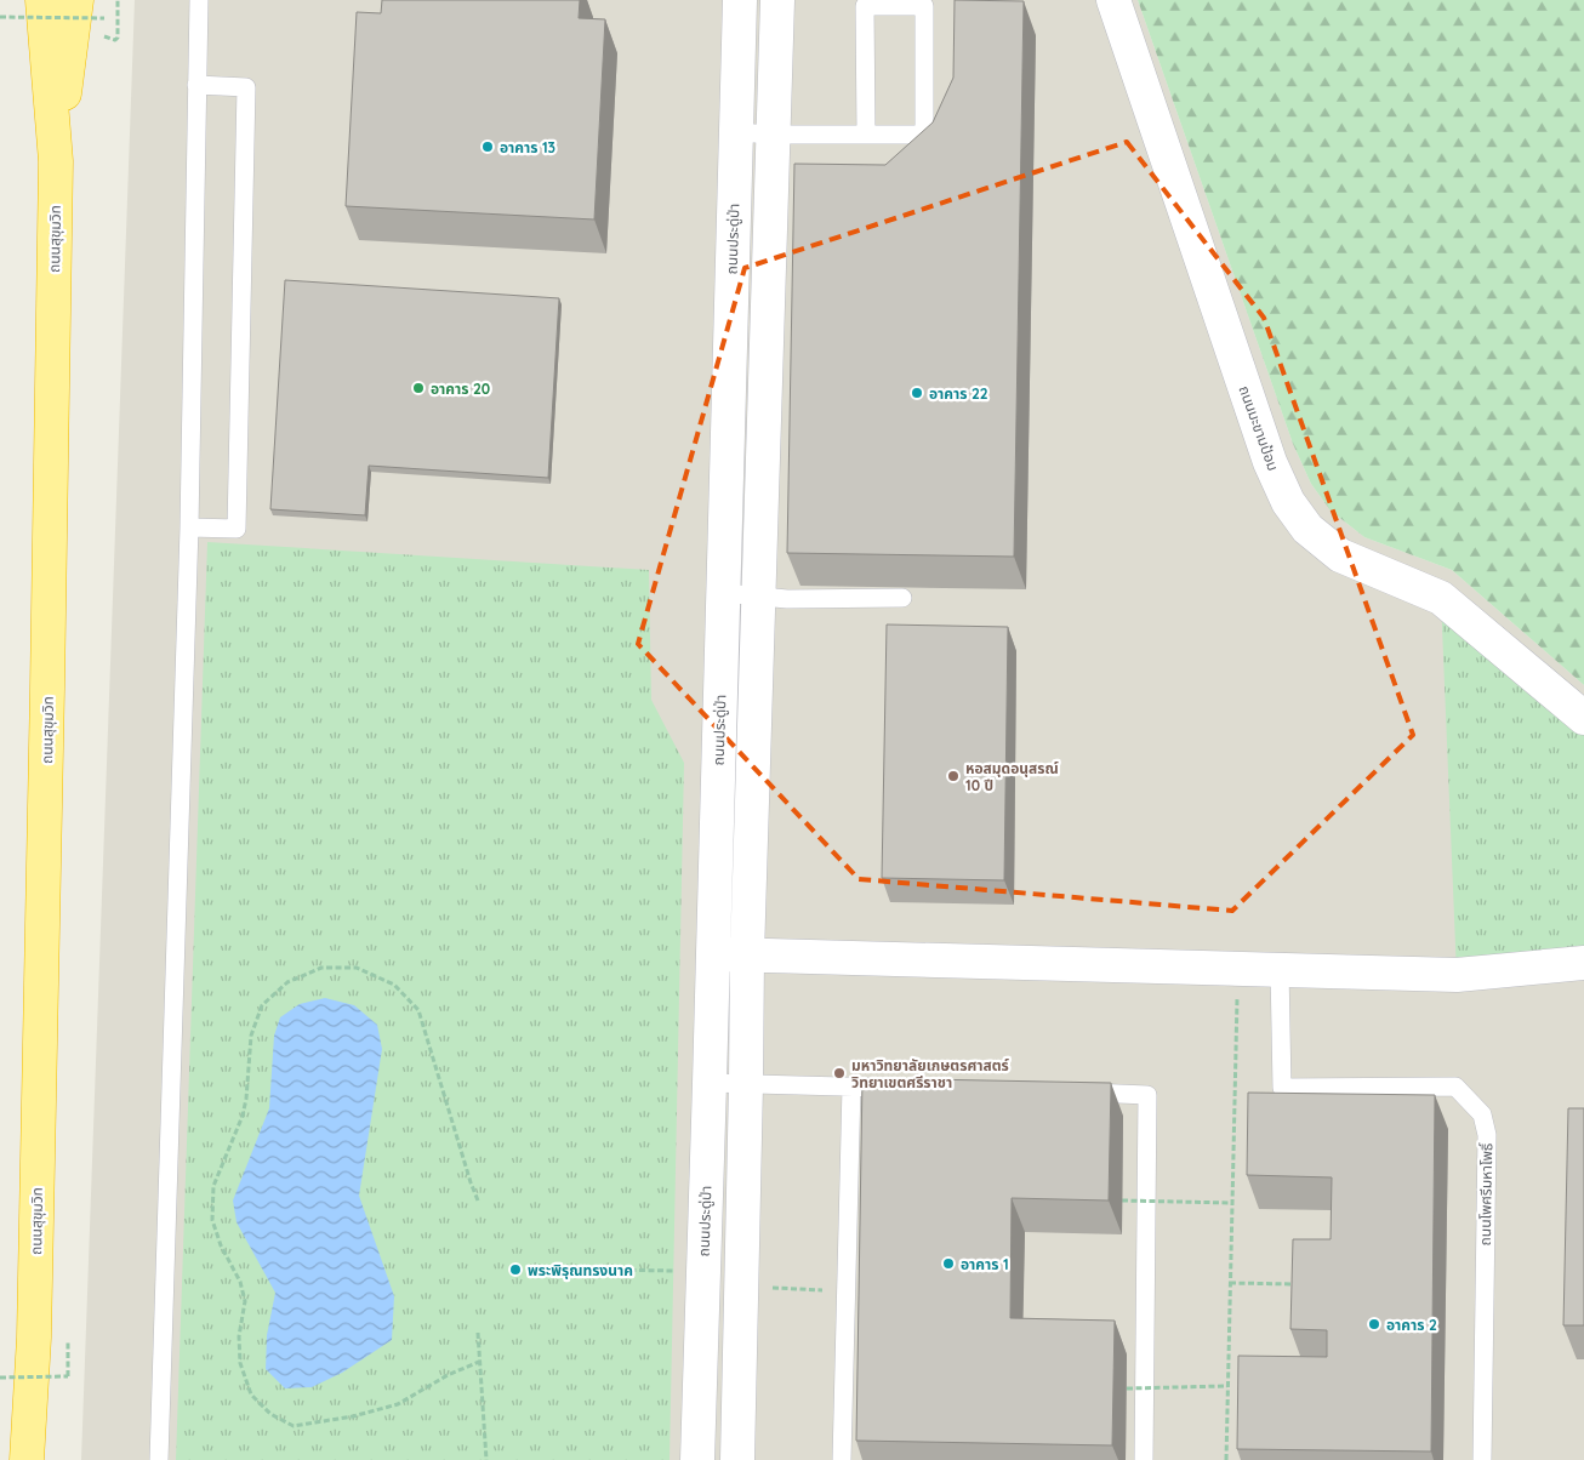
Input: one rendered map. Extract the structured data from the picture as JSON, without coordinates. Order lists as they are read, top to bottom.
{
  "streets": {
    "highway": ["ถนนสุขุมวิท"],
    "street": ["ถนนประดู่ป่า", "ถนนมะขามป้อม"],
    "lane": ["ถนนโพศรีมหาโพธิ์"]
  },
  "places": [
    "อาคาร 13",
    "อาคาร 20",
    "อาคาร 22",
    "หอสมุดอนุสรณ์ 10 ปี",
    "มหาวิทยาลัยเกษตรศาสตร์ วิทยาเขตศรีราชา",
    "อาคาร 1",
    "พระพิรุณทรงนาค",
    "อาคาร 2"
  ]
}
